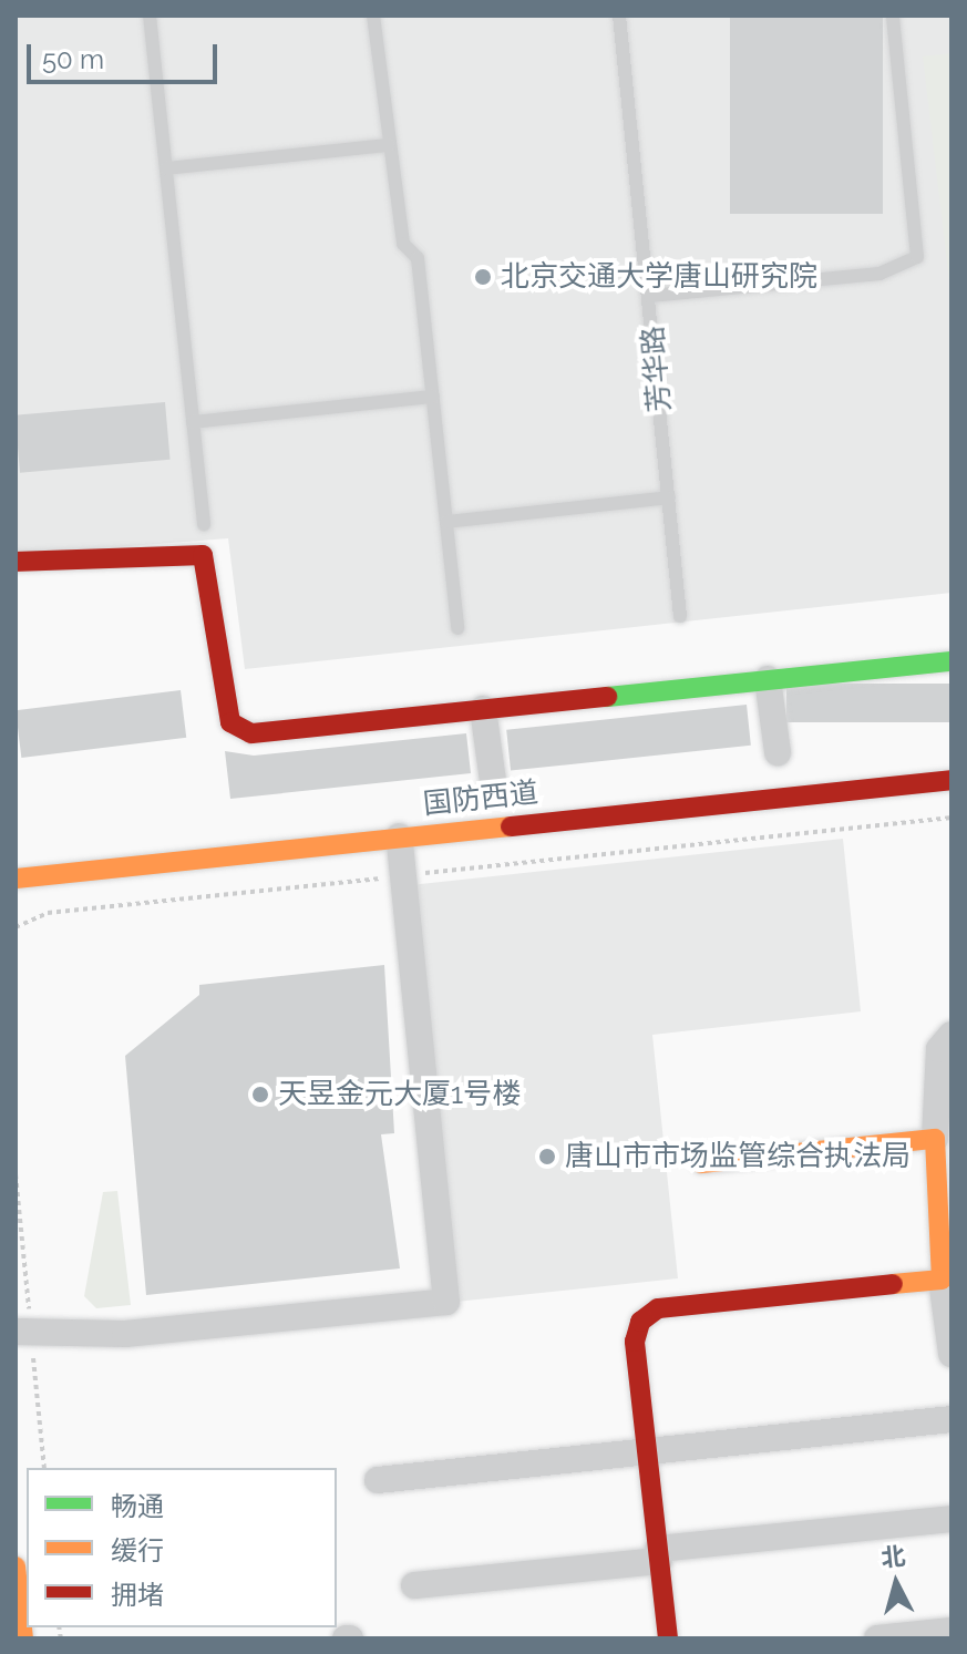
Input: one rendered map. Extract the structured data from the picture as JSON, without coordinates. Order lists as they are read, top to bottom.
{
  "streets": {
    "street": ["国防西道"],
    "lane": ["芳华路"]
  },
  "places": ["北京交通大学唐山研究院", "天昱金元大厦1号楼", "唐山市市场监管综合执法局"],
  "legend": ["畅通", "缓行", "拥堵"],
  "scale_bar": "50 m",
  "north": "top"
}
